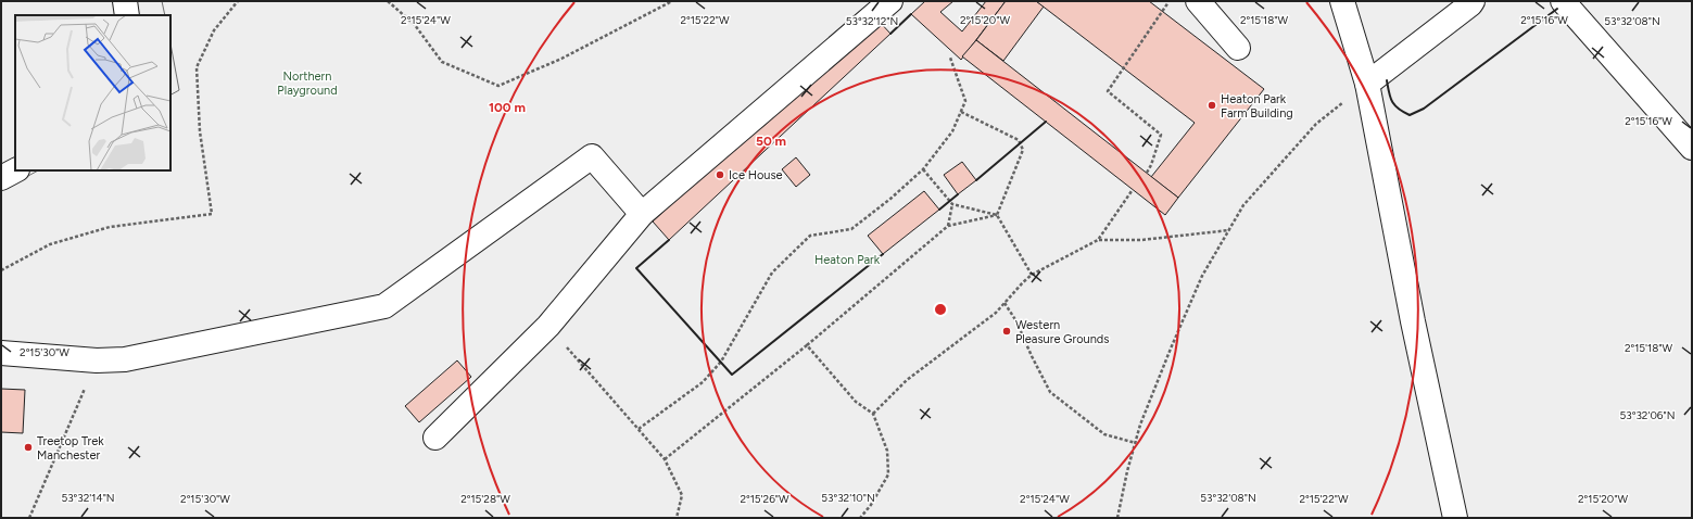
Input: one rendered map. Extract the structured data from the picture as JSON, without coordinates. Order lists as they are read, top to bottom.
{
  "parks": ["Northern Playground", "Heaton Park"],
  "places": [
    "Heaton Park Farm Building",
    "Ice House",
    "Western Pleasure Grounds",
    "Treetop Trek Manchester"
  ],
  "coordinates": [
    "2°15'20\"W",
    "2°15'24\"W",
    "2°15'22\"W",
    "2°15'18\"W",
    "2°15'16\"W",
    "53°32'12\"N",
    "53°32'08\"N",
    "2°15'30\"W",
    "53°32'06\"N",
    "53°32'14\"N",
    "53°32'10\"N",
    "2°15'28\"W",
    "2°15'26\"W"
  ],
  "rings": ["100 m", "50 m"]
}
